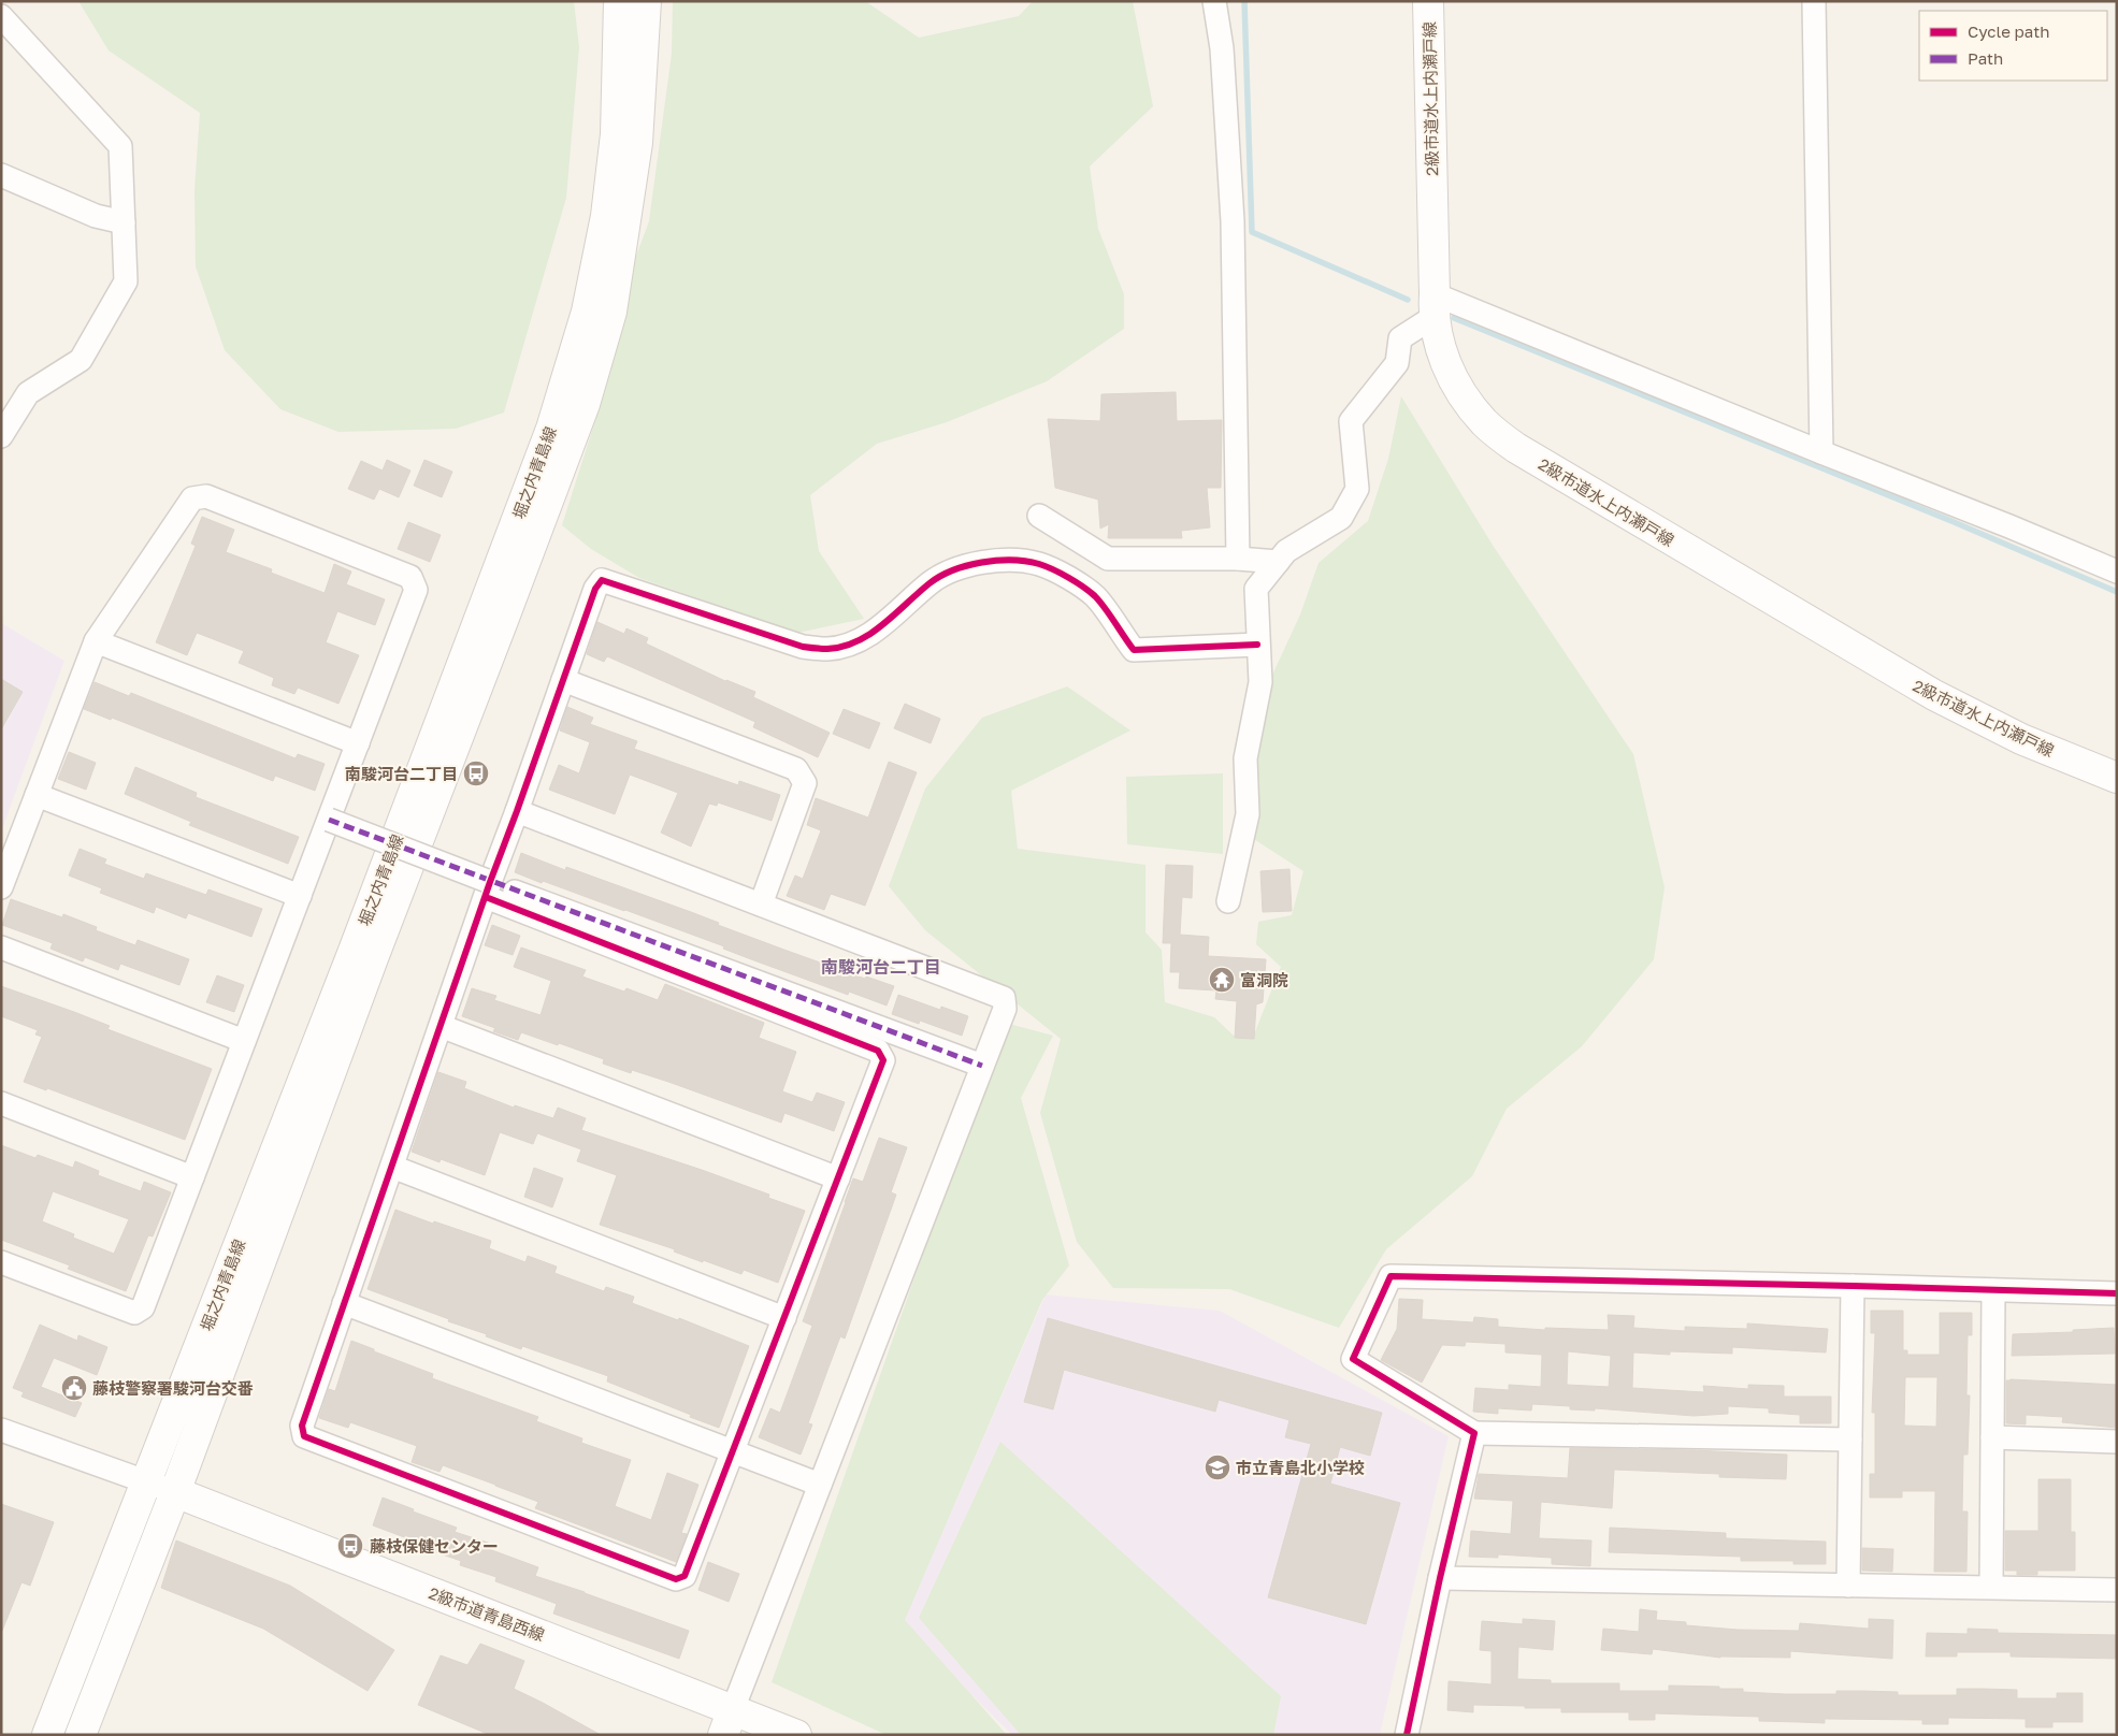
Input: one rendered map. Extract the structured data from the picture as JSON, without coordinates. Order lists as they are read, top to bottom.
{
  "streets": {
    "main road": ["2級市道水上内瀬戸線", "堀之内青島線", "2級市道青島西線"]
  },
  "crossings": [
    ["堀之内青島線", "2級市道青島西線"]
  ],
  "districts": ["南駿河台二丁目"],
  "places": {
    "bus stop": ["南駿河台二丁目", "藤枝保健センター"],
    "temple": ["富洞院"],
    "public building": ["藤枝警察署駿河台交番"],
    "school or university": ["市立青島北小学校"]
  },
  "legend": ["Cycle path", "Path"]
}
